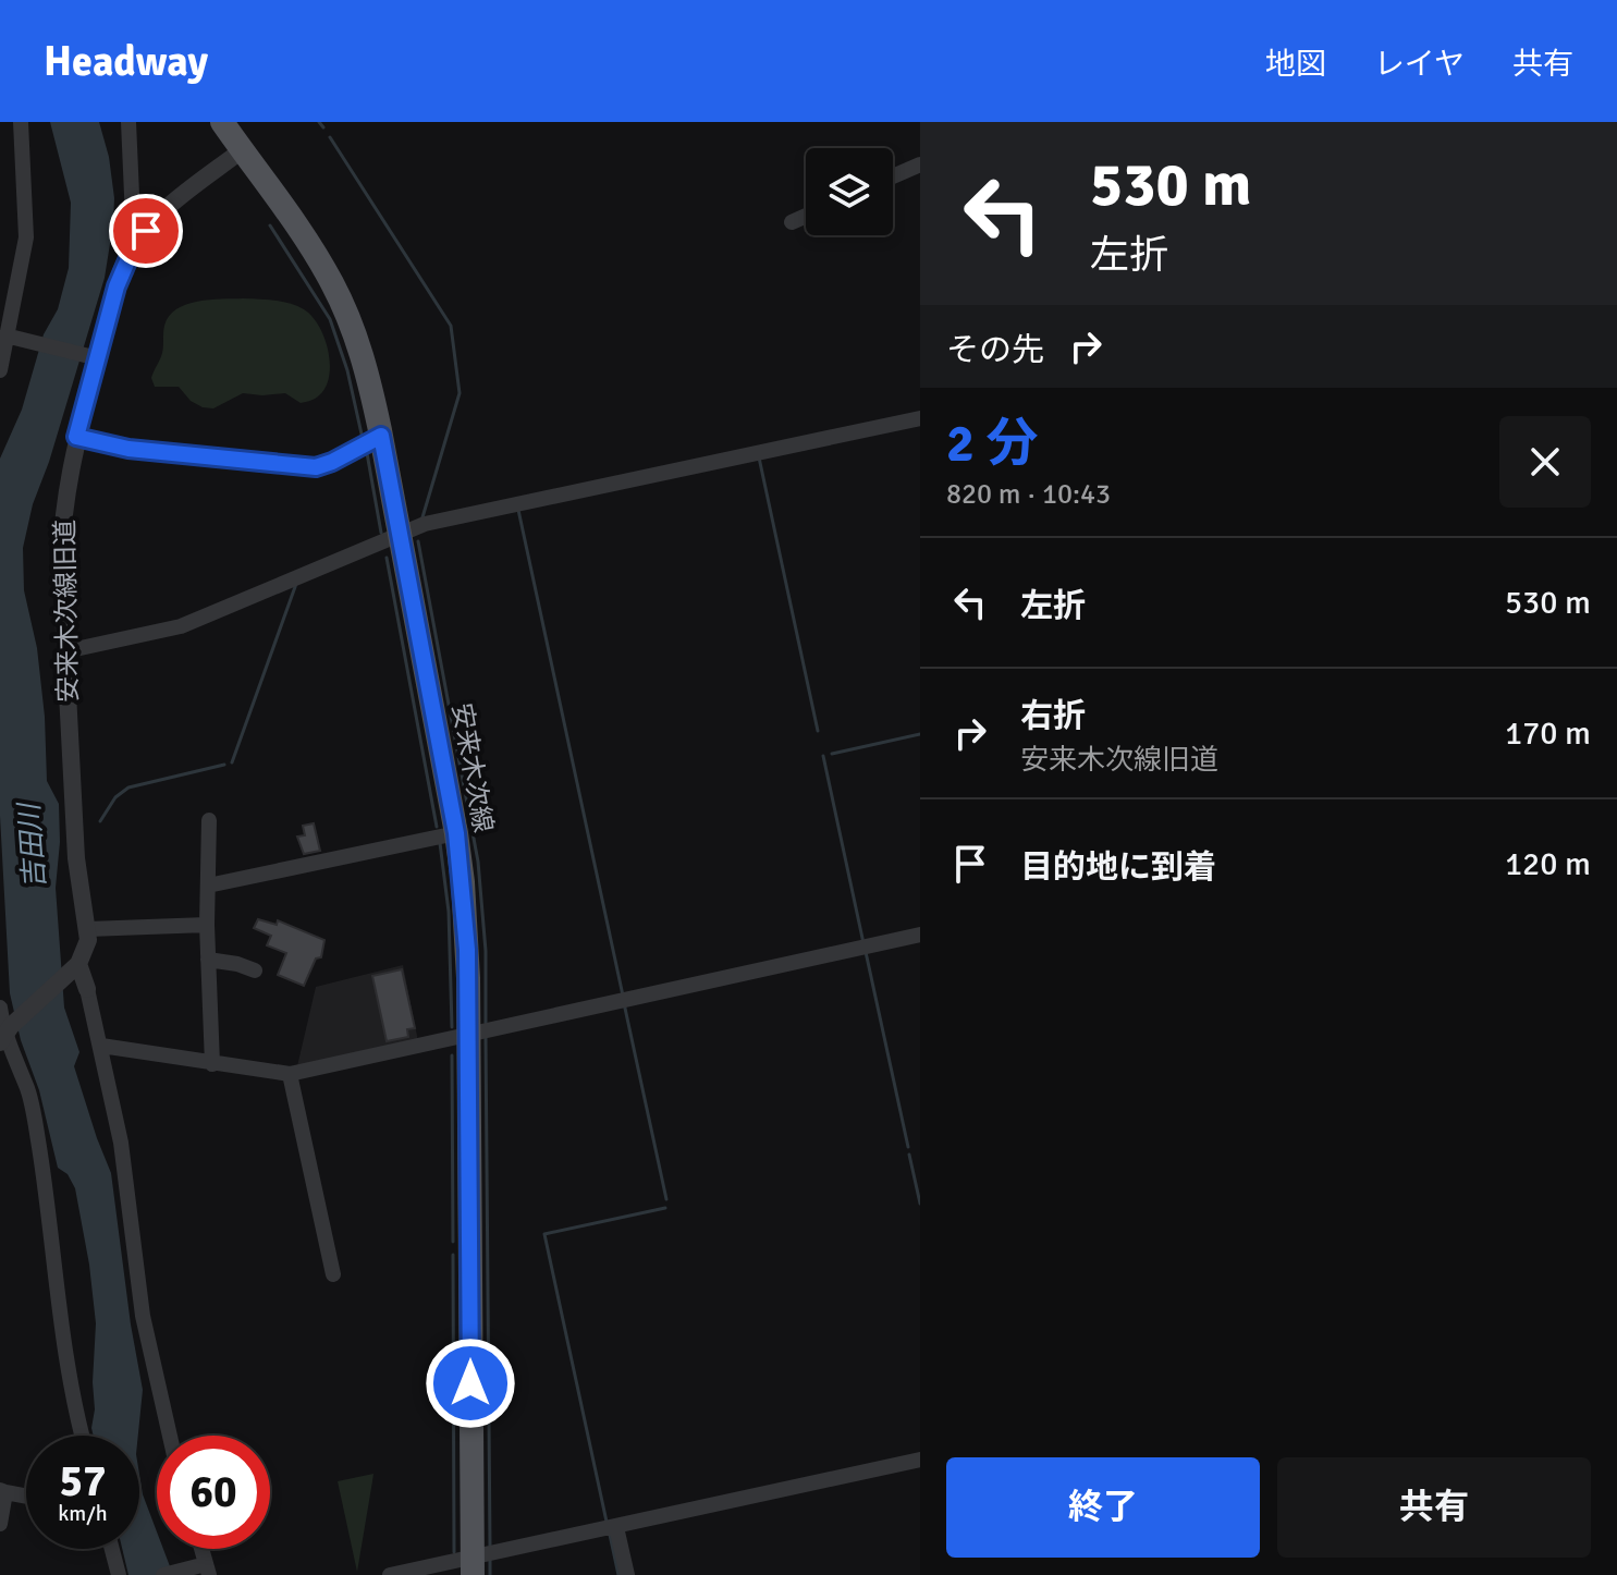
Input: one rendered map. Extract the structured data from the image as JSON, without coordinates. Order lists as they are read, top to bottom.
{
  "streets": {
    "main road": ["安来木次線"],
    "street": ["安来木次線旧道"]
  },
  "crossings": [
    ["安来木次線旧道", "安来木次線"]
  ],
  "water": ["吉田川"],
  "page": {
    "header": "Headway",
    "nav": ["地図", "レイヤ", "共有"],
    "turn": ["530 m", "左折"],
    "then": "その先",
    "heading": ["2 分", "820 m · 10:43"],
    "list": [
      {
        "name": "左折",
        "value": "530 m"
      },
      {
        "name": "右折",
        "note": "安来木次線旧道",
        "value": "170 m"
      },
      {
        "name": "目的地に到着",
        "value": "120 m"
      }
    ],
    "speed": "57 km/h",
    "limit": "60",
    "buttons": ["終了", "共有"]
  }
}
